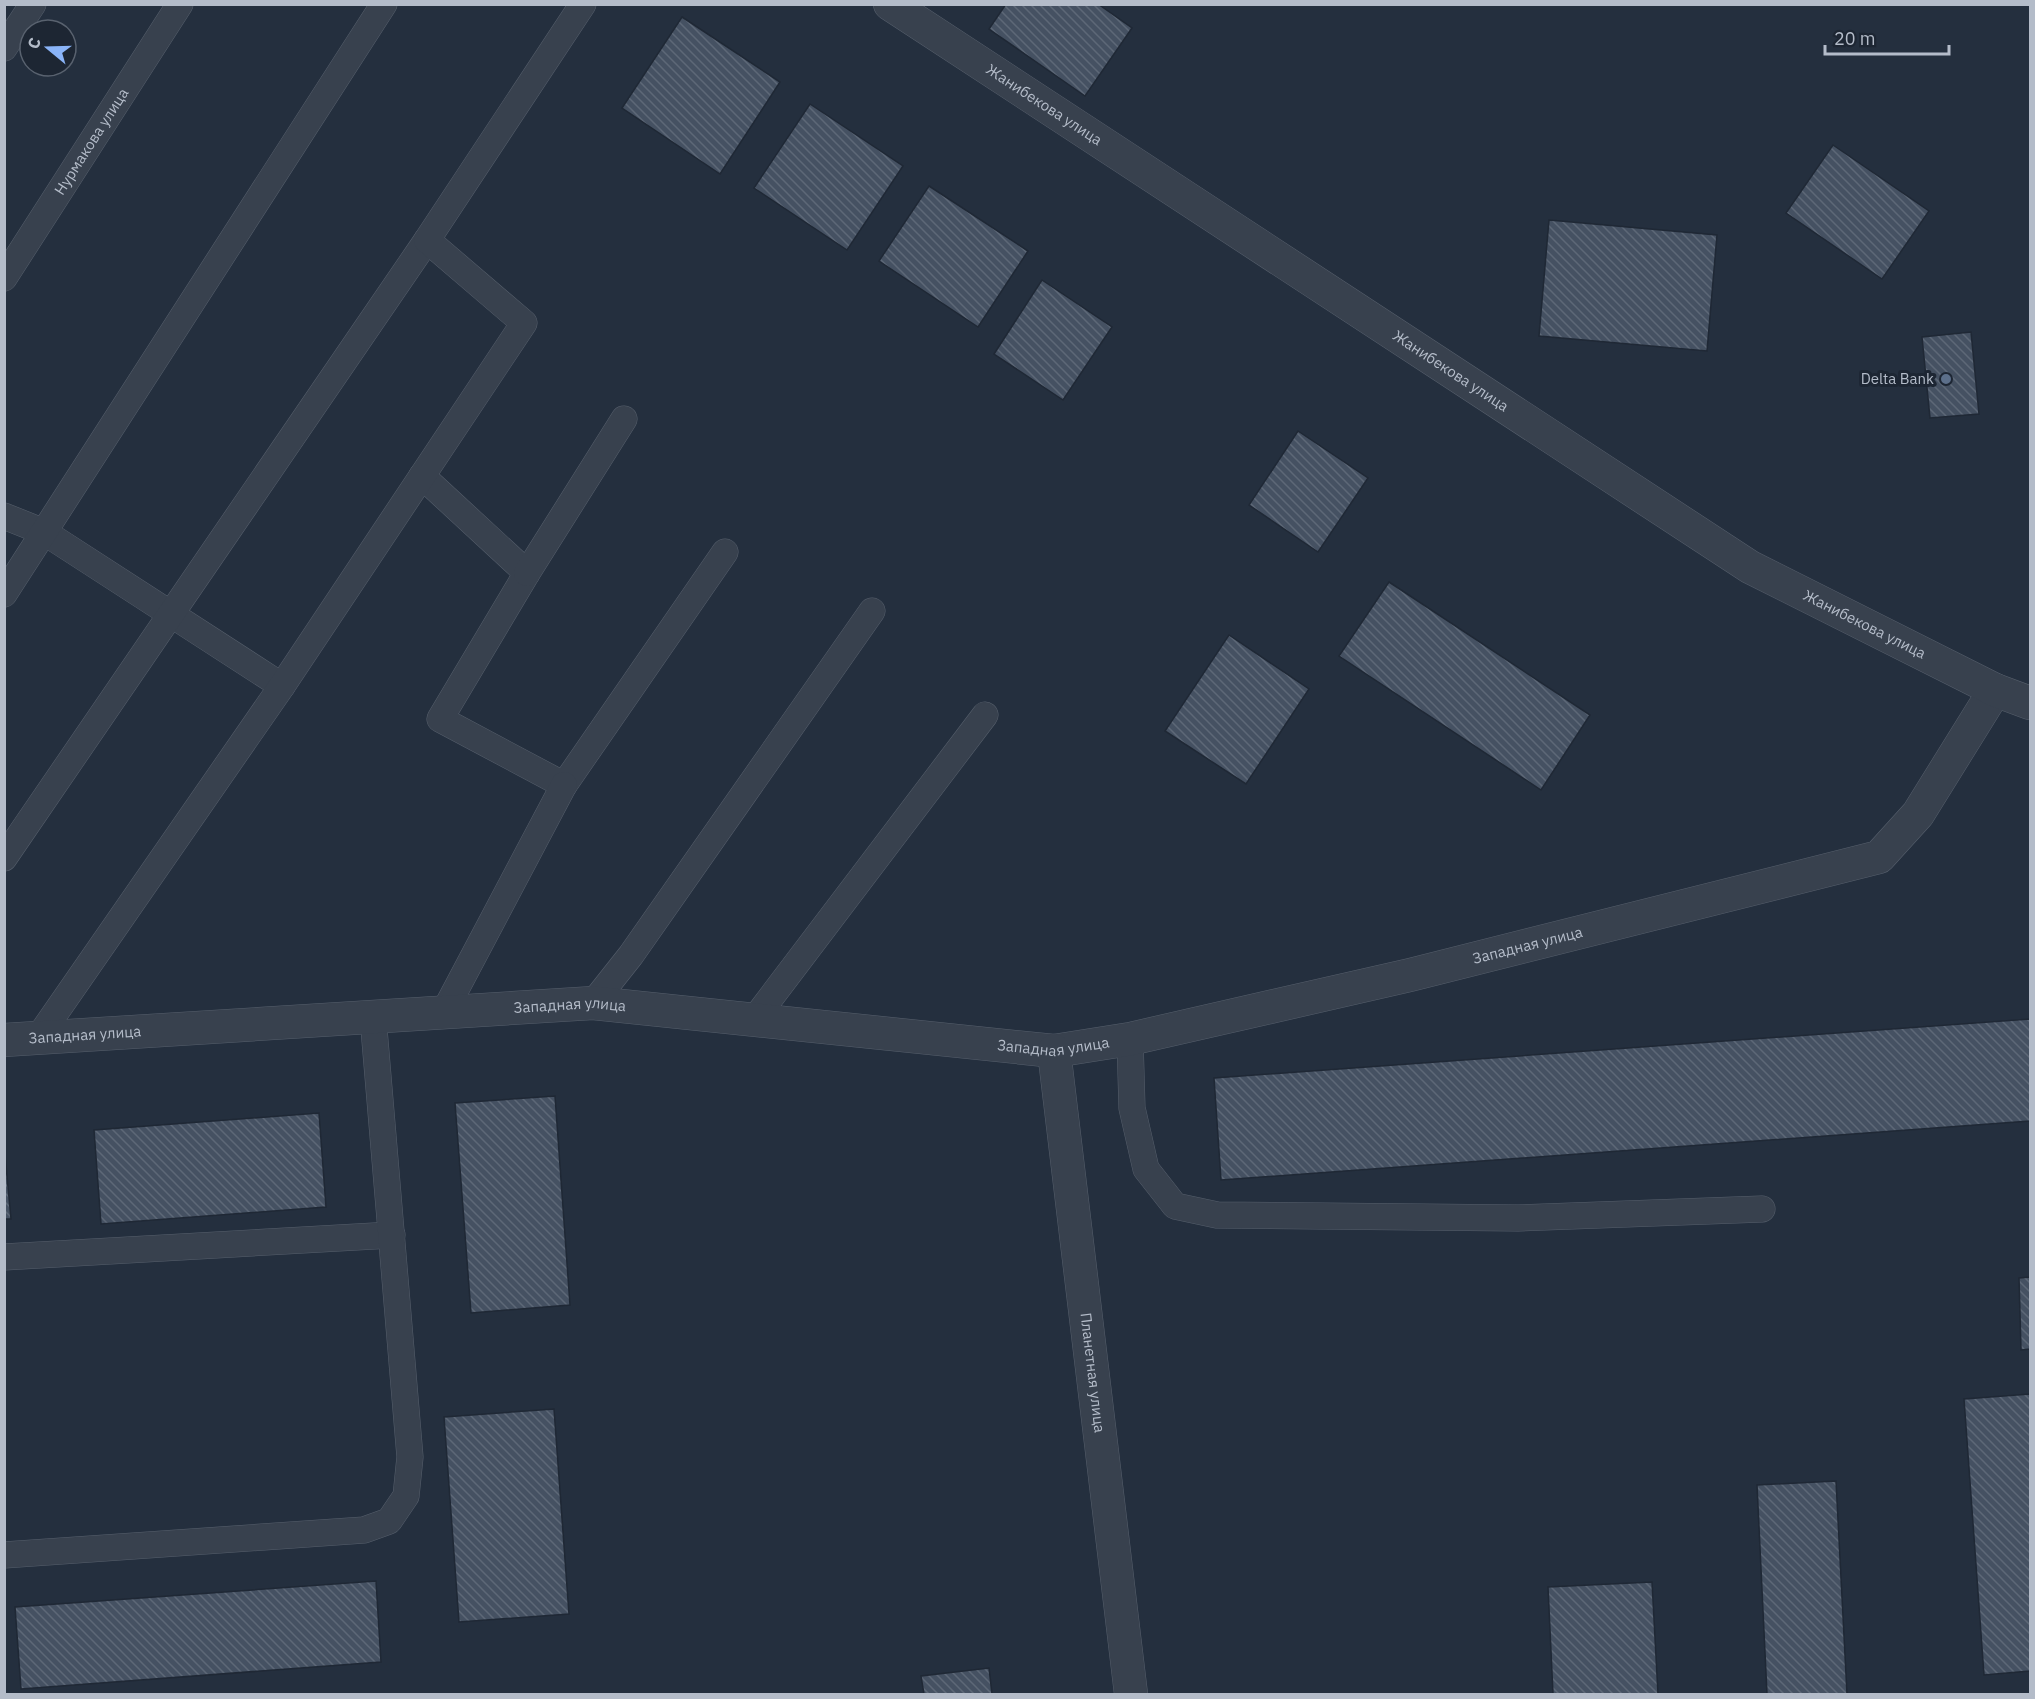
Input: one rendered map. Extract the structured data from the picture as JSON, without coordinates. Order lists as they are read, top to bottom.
{
  "streets": {
    "street": ["Жанибекова улица", "Западная улица", "Планетная улица"],
    "lane": ["Нурмакова улица"]
  },
  "crossings": [
    ["Жанибекова улица", "Западная улица"],
    ["Западная улица", "Планетная улица"]
  ],
  "places": ["Delta Bank"],
  "scale_bar": "20 m",
  "north": "left"
}
